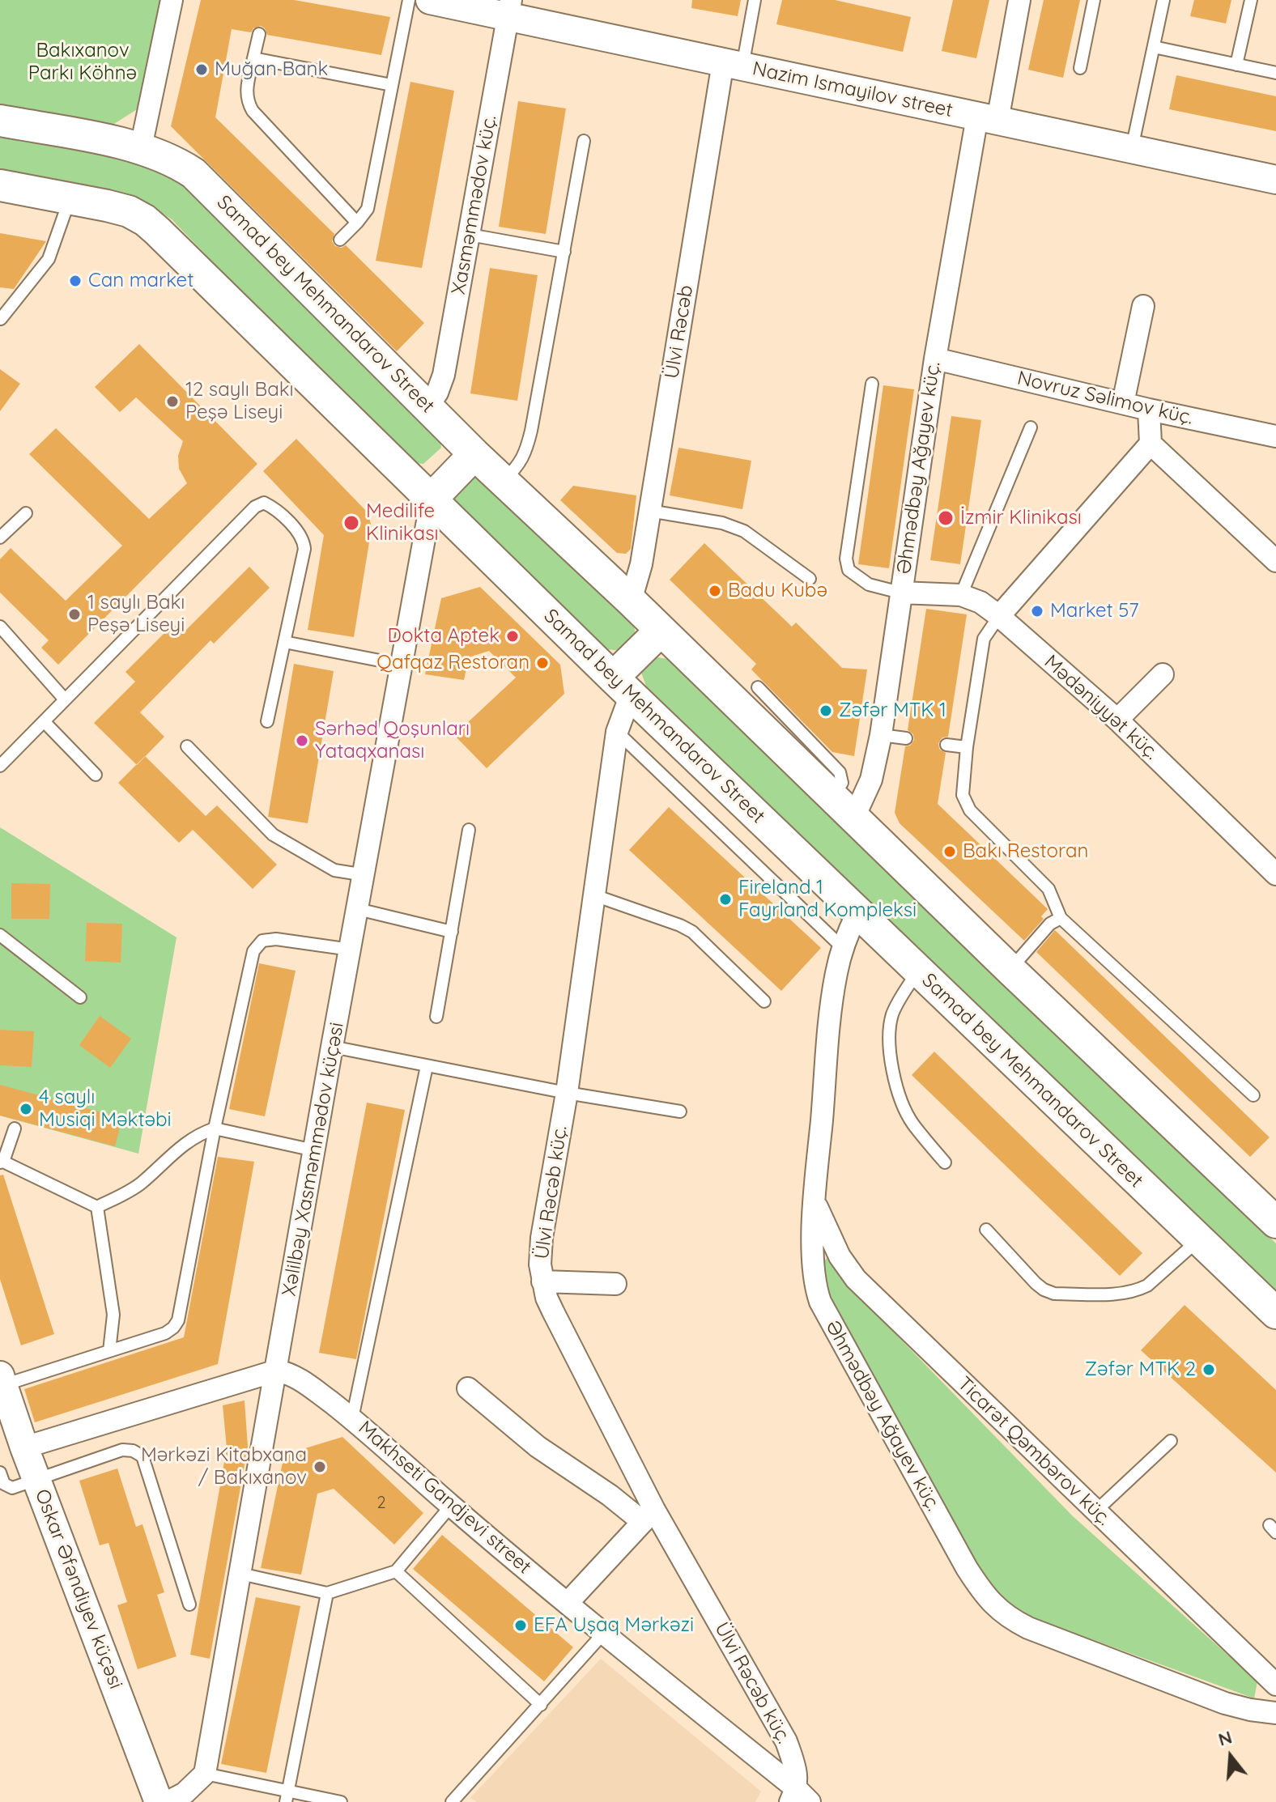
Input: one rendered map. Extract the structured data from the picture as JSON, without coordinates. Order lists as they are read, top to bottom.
{
  "streets": {
    "main road": ["Samad bey Mehmandarov Street"],
    "street": [
      "Nazim Ismayilov street",
      "Xasməmmədov küç.",
      "Ülvi Rəcəb",
      "Novruz Səlimov küç.",
      "Əhmədbəy Ağayev küç.",
      "Mədəniyyət küç.",
      "Xəlilbəy Xasməmmədov küçəsi",
      "Ülvi Rəcəb küç.",
      "Ticarət Qəmbərov küç.",
      "Makhseti Gandjevi street",
      "Oskar Əfəndiyev küçəsi"
    ]
  },
  "crossings": [
    ["Nazim Ismayilov street", "Xasməmmədov küç."],
    ["Nazim Ismayilov street", "Ülvi Rəcəb"],
    ["Nazim Ismayilov street", "Əhmədbəy Ağayev küç."],
    ["Xasməmmədov küç.", "Samad bey Mehmandarov Street"],
    ["Samad bey Mehmandarov Street", "Ülvi Rəcəb"],
    ["Samad bey Mehmandarov Street", "Əhmədbəy Ağayev küç."],
    ["Samad bey Mehmandarov Street", "Xəlilbəy Xasməmmədov küçəsi"],
    ["Samad bey Mehmandarov Street", "Ülvi Rəcəb küç."],
    ["Novruz Səlimov küç.", "Əhmədbəy Ağayev küç."],
    ["Əhmədbəy Ağayev küç.", "Mədəniyyət küç."],
    ["Əhmədbəy Ağayev küç.", "Ticarət Qəmbərov küç."],
    ["Xəlilbəy Xasməmmədov küçəsi", "Makhseti Gandjevi street"],
    ["Ülvi Rəcəb küç.", "Makhseti Gandjevi street"]
  ],
  "parks": ["Bakıxanov Parkı Köhnə"],
  "places": [
    "Muğan Bank",
    "Can market",
    "12 saylı Bakı Peşə Liseyi",
    "İzmir Klinikası",
    "Medilife Klinikası",
    "Badu Kubə",
    "Market 57",
    "1 saylı Bakı Peşə Liseyi",
    "Dokta Aptek",
    "Qafqaz Restoran",
    "Zəfər MTK 1",
    "Sərhəd Qoşunları Yataqxanası",
    "Bakı Restoran",
    "Fireland 1 Fayrland Kompleksi",
    "4 saylı Musiqi Məktəbi",
    "Zəfər MTK 2",
    "Mərkəzi Kitabxana / Bakıxanov",
    "EFA Uşaq Mərkəzi"
  ],
  "house_numbers": ["2"],
  "north": "top"
}
